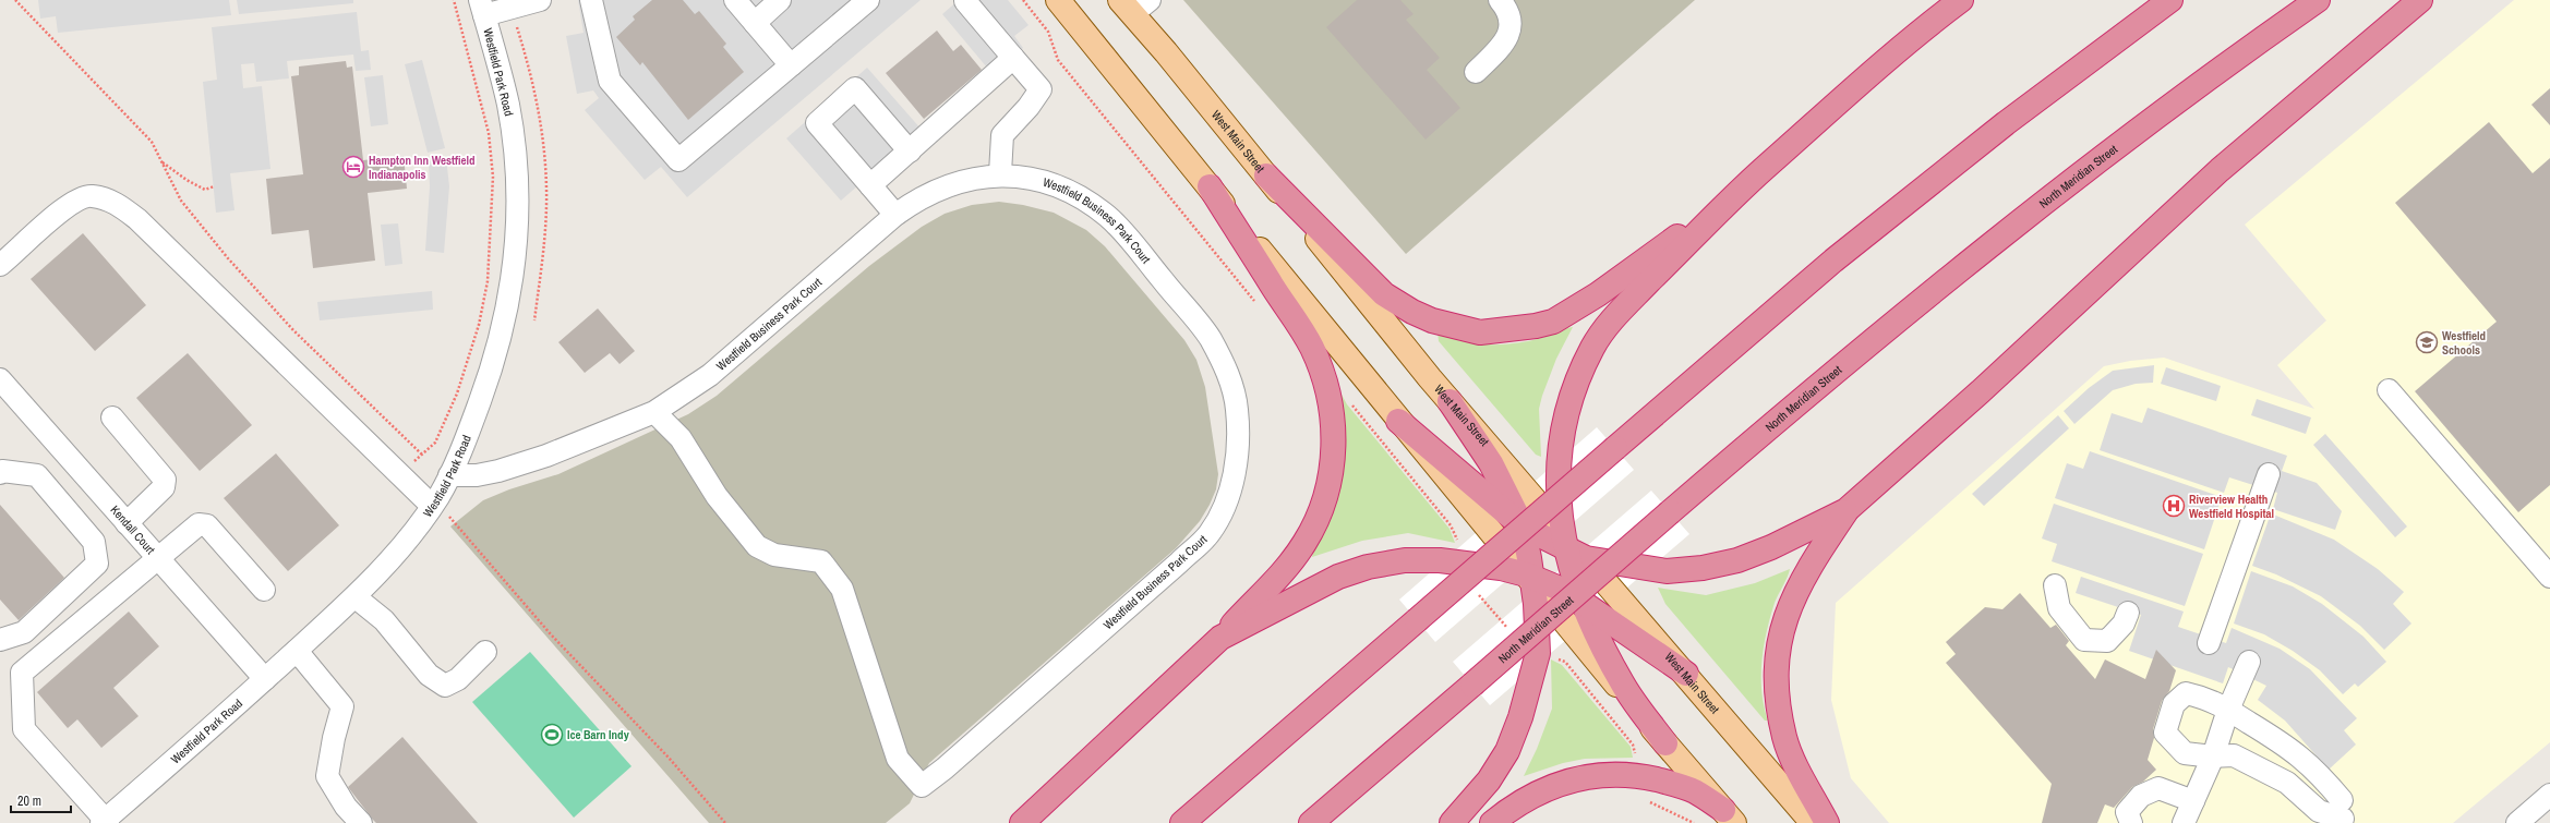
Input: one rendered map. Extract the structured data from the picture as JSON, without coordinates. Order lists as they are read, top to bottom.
{
  "streets": {
    "highway": ["North Meridian Street"],
    "main road": ["West Main Street"],
    "street": ["Westfield Park Road", "Westfield Business Park Court", "Kendall Court"]
  },
  "crossings": [
    ["Westfield Park Road", "Westfield Business Park Court"],
    ["Westfield Park Road", "Kendall Court"]
  ],
  "places": {
    "hotel": ["Hampton Inn Westfield Indianapolis"],
    "school or university": ["Westfield Schools"],
    "hospital": ["Riverview Health Westfield Hospital"],
    "sports": ["Ice Barn Indy"]
  },
  "scale_bar": "20 m"
}
